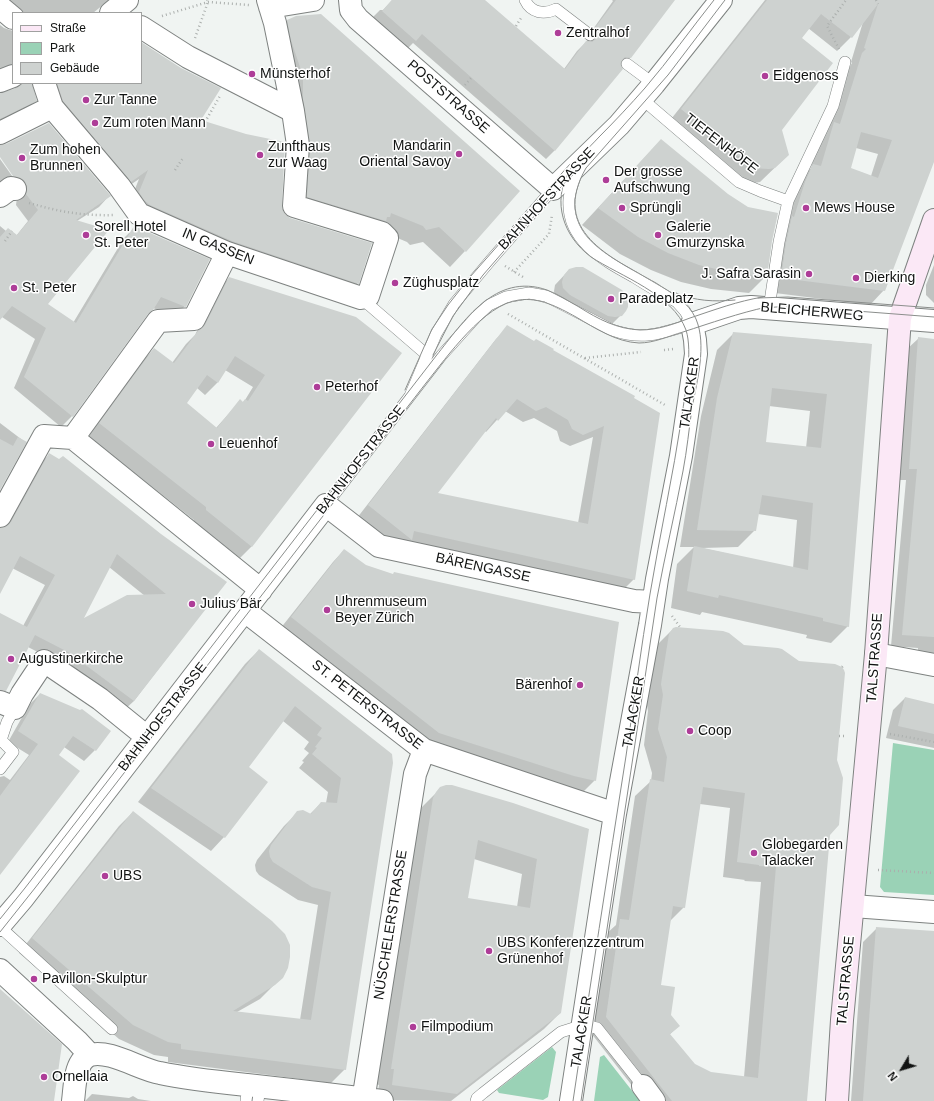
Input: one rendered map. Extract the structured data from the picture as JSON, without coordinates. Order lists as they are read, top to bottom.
{
  "streets": {
    "street": [
      "POSTSTRASSE",
      "BAHNHOFSTRASSE",
      "IN GASSEN",
      "BLEICHERWEG",
      "TALACKER",
      "BÄRENGASSE",
      "TALSTRASSE",
      "ST. PETERSTRASSE",
      "NÜSCHELERSTRASSE"
    ],
    "lane": ["TIEFENHÖFE"]
  },
  "crossings": [
    ["POSTSTRASSE", "BAHNHOFSTRASSE"],
    ["TIEFENHÖFE", "BAHNHOFSTRASSE"],
    ["BAHNHOFSTRASSE", "BÄRENGASSE"],
    ["BAHNHOFSTRASSE", "ST. PETERSTRASSE"],
    ["BLEICHERWEG", "TALACKER"],
    ["BLEICHERWEG", "TALSTRASSE"],
    ["TALACKER", "BÄRENGASSE"],
    ["TALACKER", "ST. PETERSTRASSE"],
    ["ST. PETERSTRASSE", "NÜSCHELERSTRASSE"]
  ],
  "places": [
    "Zentralhof",
    "Münsterhof",
    "Eidgenoss",
    "Zur Tanne",
    "Zum roten Mann",
    "Mandarin Oriental Savoy",
    "Zunfthaus zur Waag",
    "Zum hohen Brunnen",
    "Der grosse Aufschwung",
    "Sprüngli",
    "Mews House",
    "Sorell Hotel St. Peter",
    "Galerie Gmurzynska",
    "J. Safra Sarasin",
    "Dierking",
    "Züghusplatz",
    "St. Peter",
    "Paradeplatz",
    "Peterhof",
    "Leuenhof",
    "Julius Bär",
    "Uhrenmuseum Beyer Zürich",
    "Augustinerkirche",
    "Bärenhof",
    "Coop",
    "Globegarden Talacker",
    "UBS",
    "UBS Konferenzzentrum Grünenhof",
    "Pavillon-Skulptur",
    "Filmpodium",
    "Ornellaia"
  ],
  "legend": ["Straße", "Park", "Gebäude"],
  "north": "bottom left"
}
